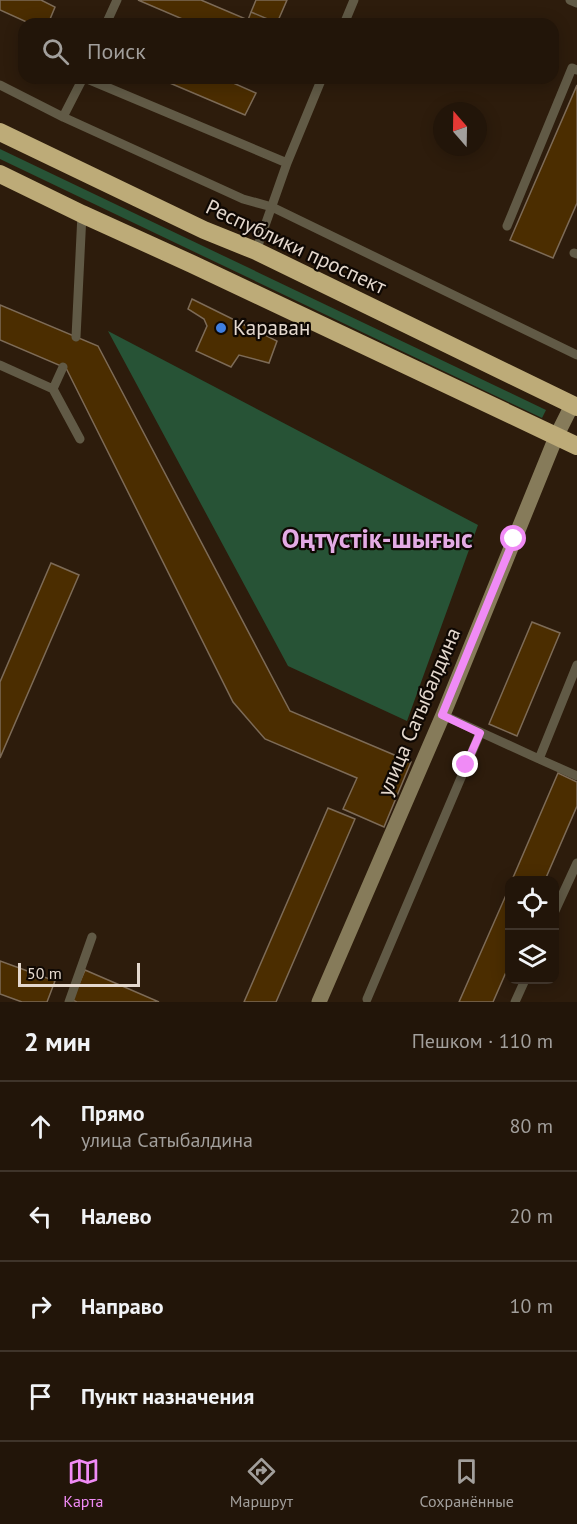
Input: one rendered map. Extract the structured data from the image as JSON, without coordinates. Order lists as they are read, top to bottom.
{
  "streets": {
    "highway": ["Республики проспект"],
    "street": ["улица Сатыбалдина"]
  },
  "crossings": [
    ["Республики проспект", "улица Сатыбалдина"]
  ],
  "districts": ["Оңтүстік-шығыс"],
  "places": ["Караван"],
  "scale_bar": "50 m",
  "north": "top",
  "page": {
    "search": "Поиск",
    "scale": "50 m",
    "heading": ["2 мин", "Пешком · 110 m"],
    "list": [
      ["Прямо", "улица Сатыбалдина", "80 m"],
      ["Налево", "20 m"],
      ["Направо", "10 m"],
      "Пункт назначения"
    ],
    "nav": ["Карта", "Маршрут", "Сохранённые"]
  }
}
